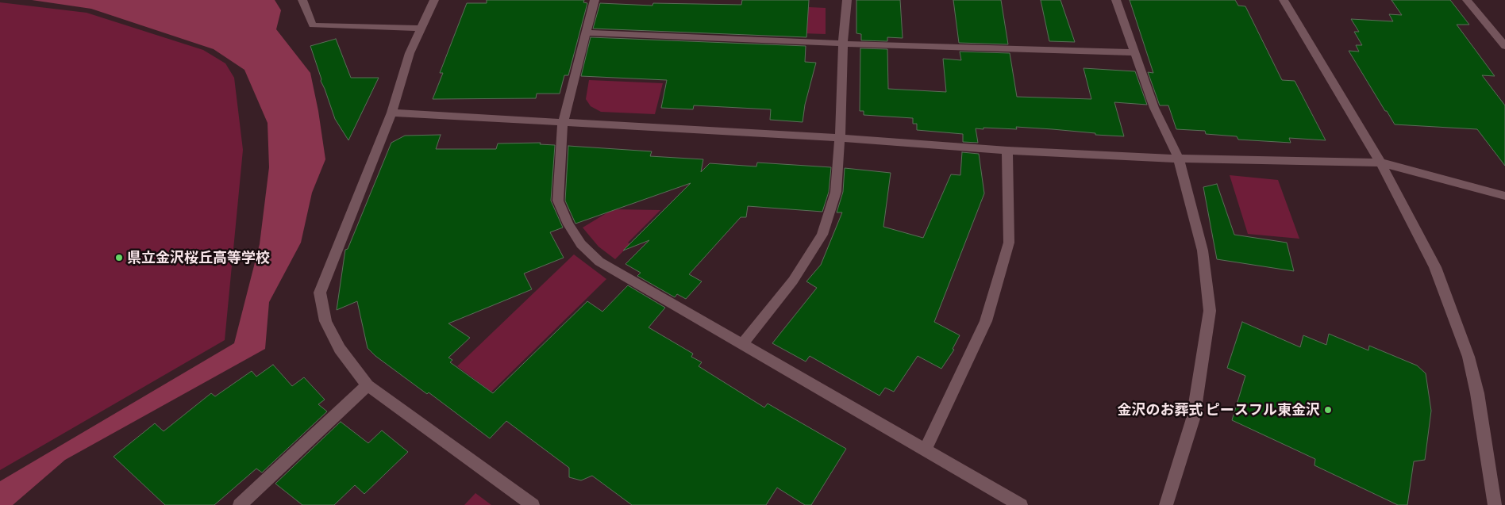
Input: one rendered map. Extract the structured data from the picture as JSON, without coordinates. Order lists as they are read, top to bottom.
{
  "places": ["県立金沢桜丘高等学校", "金沢のお葬式 ピースフル東金沢"]
}
